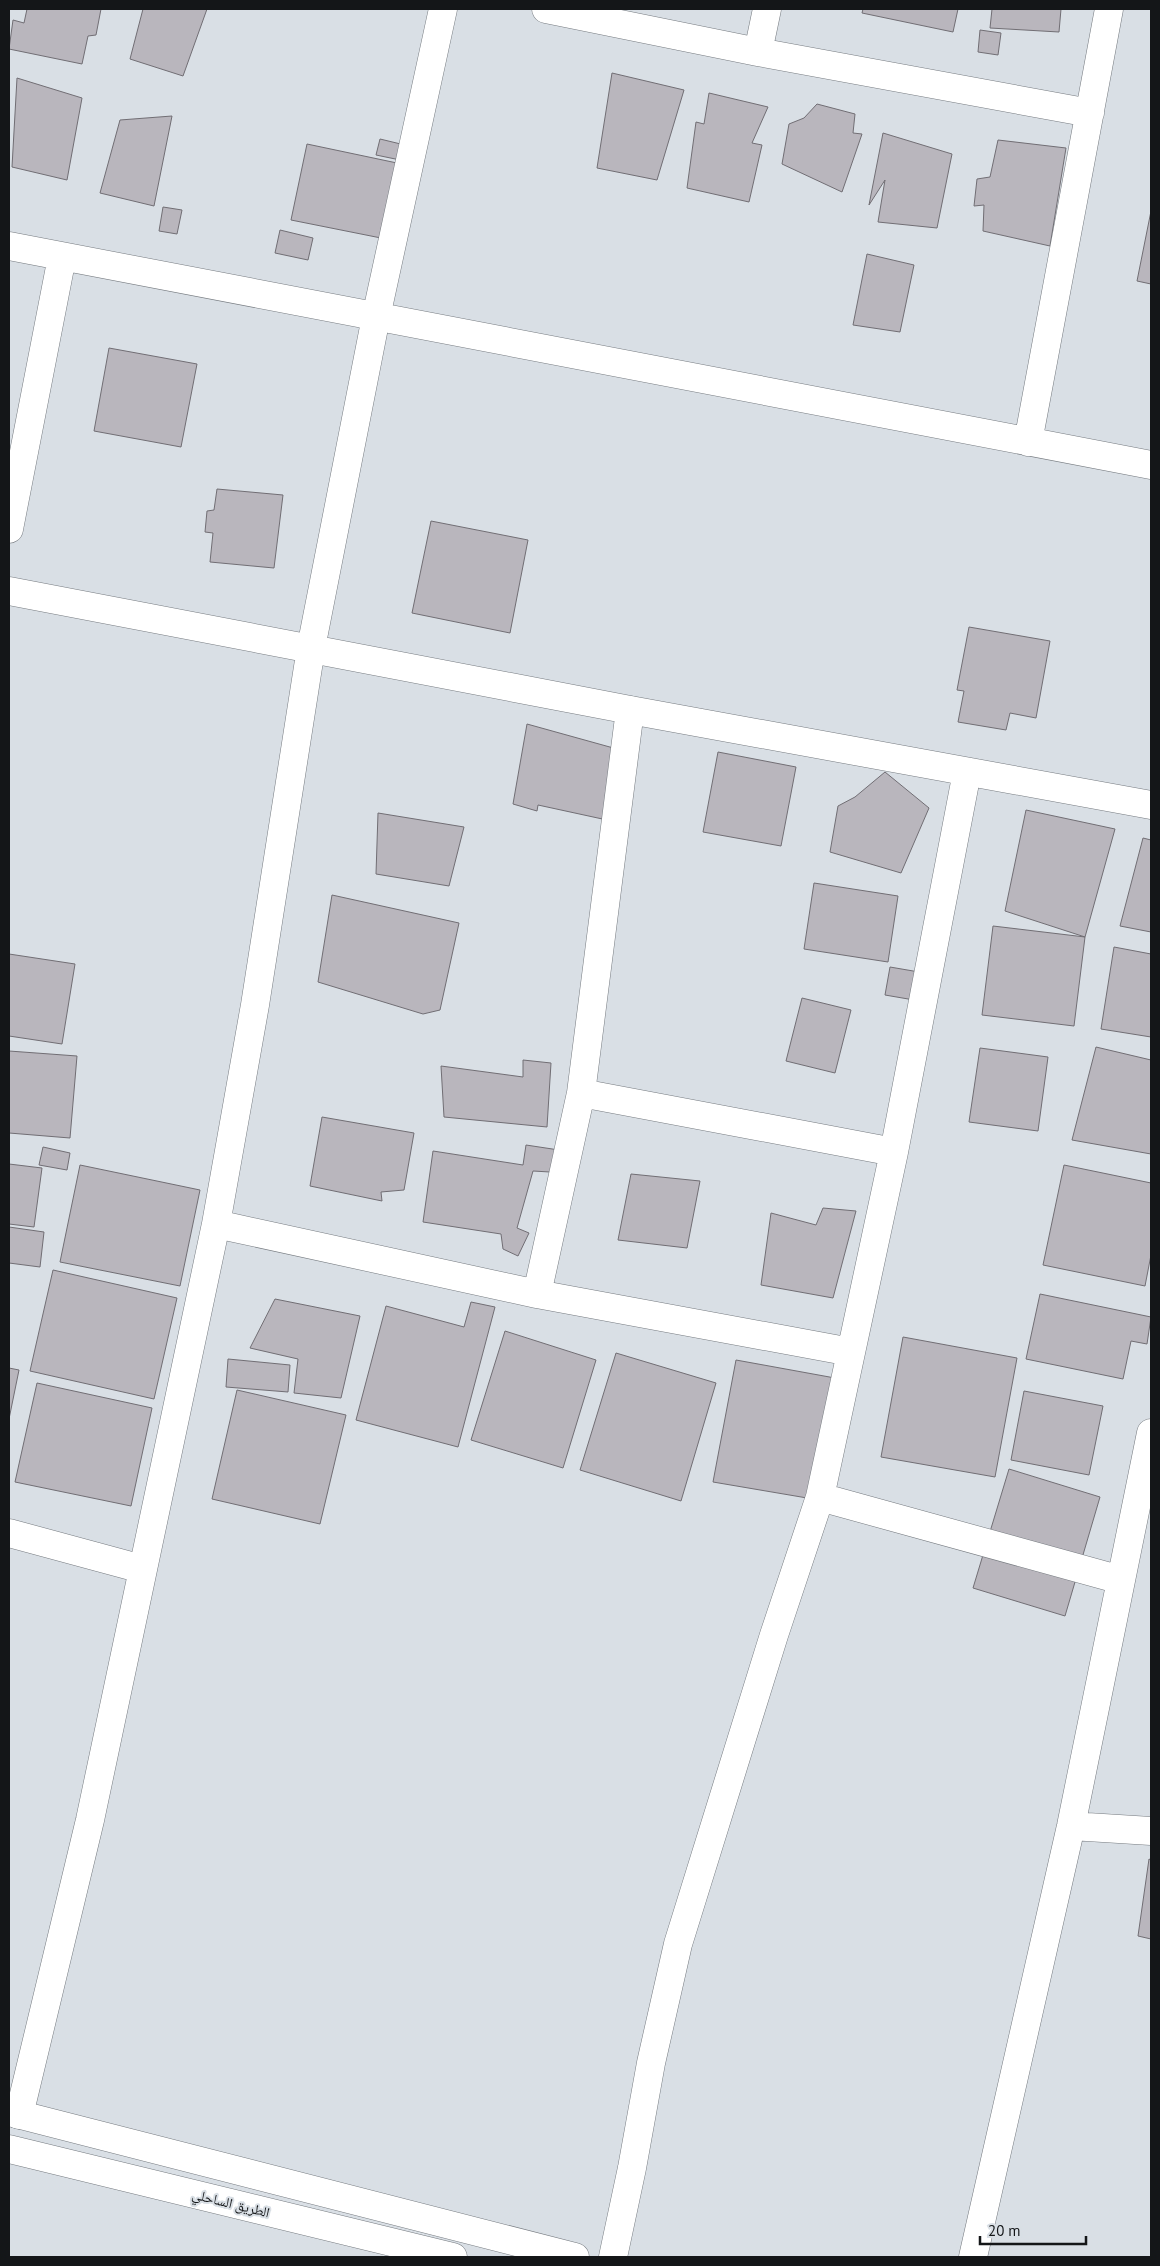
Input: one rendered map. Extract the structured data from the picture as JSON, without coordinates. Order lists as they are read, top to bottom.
{
  "streets": {
    "main road": ["الطريق الساحلي"]
  },
  "scale_bar": "20 m"
}
